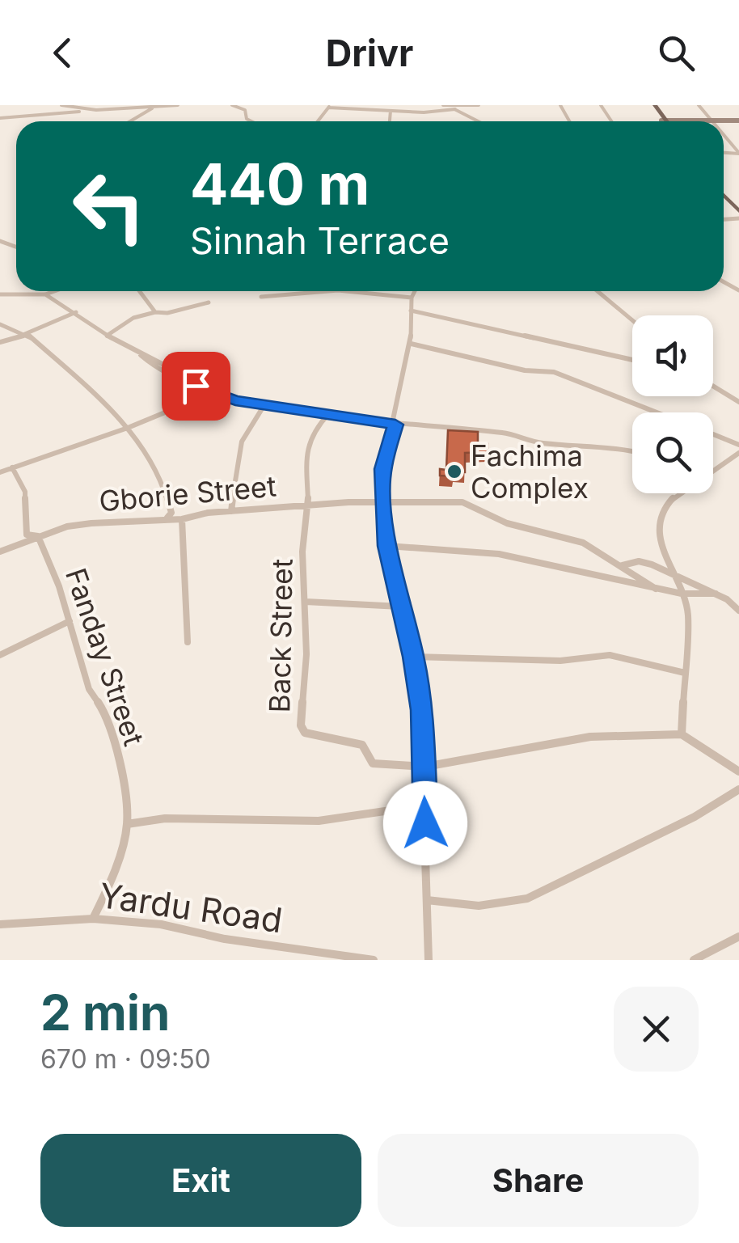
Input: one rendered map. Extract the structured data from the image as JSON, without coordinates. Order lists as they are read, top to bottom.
{
  "streets": {
    "street": [
      "Gborie Street",
      "Back Street",
      "Fanday Street",
      "Yardu Road"
    ]
  },
  "crossings": [
    ["Gborie Street", "Back Street"],
    ["Gborie Street", "Fanday Street"],
    ["Fanday Street", "Yardu Road"]
  ],
  "places": ["Fachima Complex"],
  "page": {
    "header": "Drivr",
    "turn": ["440 m", "Sinnah Terrace"],
    "heading": ["2 min", "670 m · 09:50"],
    "buttons": ["Exit", "Share"]
  }
}
